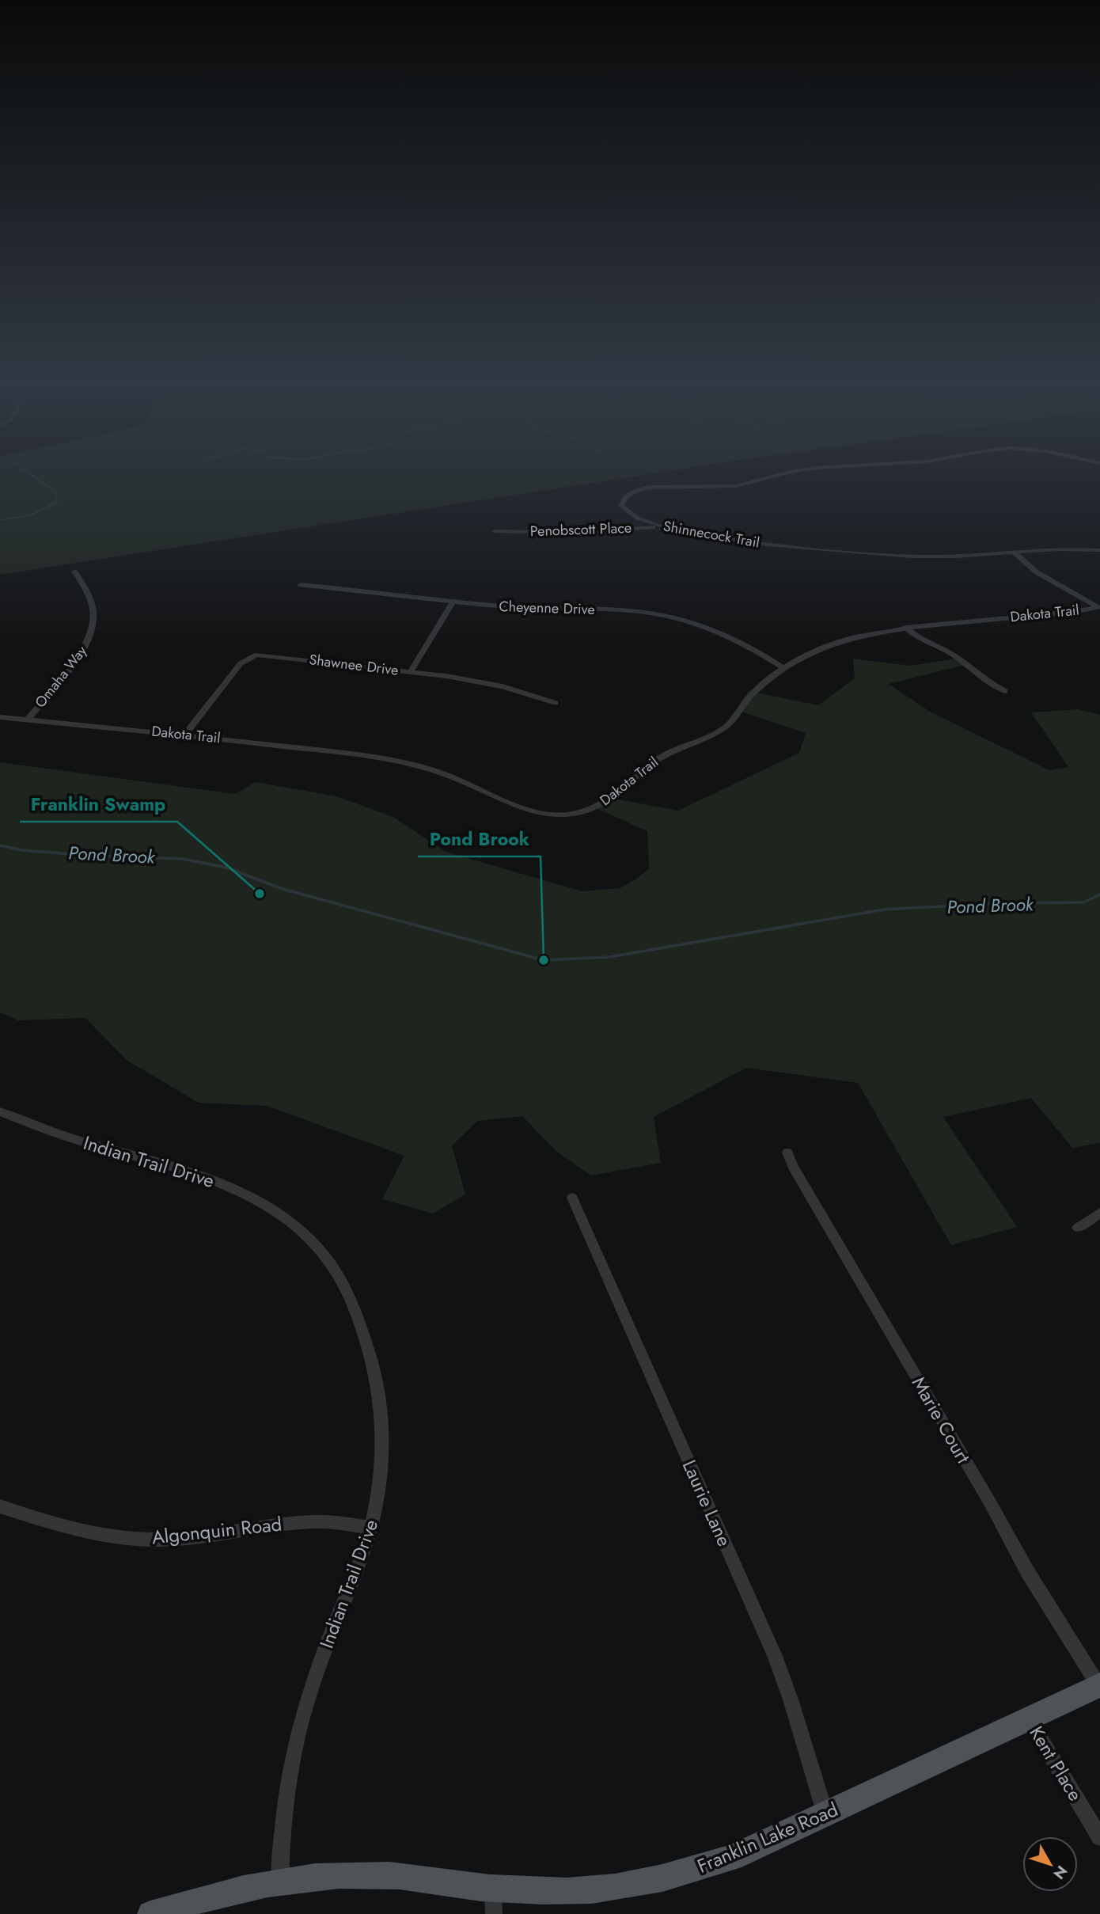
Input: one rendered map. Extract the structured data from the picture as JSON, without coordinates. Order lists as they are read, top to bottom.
{
  "streets": {
    "main road": ["Franklin Lake Road"],
    "street": [
      "Penobscott Place",
      "Shinnecock Trail",
      "Cheyenne Drive",
      "Dakota Trail",
      "Shawnee Drive",
      "Omaha Way",
      "Indian Trail Drive",
      "Marie Court",
      "Laurie Lane",
      "Algonquin Road",
      "Kent Place"
    ]
  },
  "crossings": [
    ["Penobscott Place", "Shinnecock Trail"],
    ["Cheyenne Drive", "Dakota Trail"],
    ["Dakota Trail", "Shawnee Drive"],
    ["Dakota Trail", "Omaha Way"],
    ["Indian Trail Drive", "Algonquin Road"],
    ["Indian Trail Drive", "Franklin Lake Road"],
    ["Marie Court", "Franklin Lake Road"],
    ["Laurie Lane", "Franklin Lake Road"],
    ["Kent Place", "Franklin Lake Road"]
  ],
  "water": ["Pond Brook"],
  "places": ["Franklin Swamp", "Pond Brook"],
  "north": "bottom right"
}
